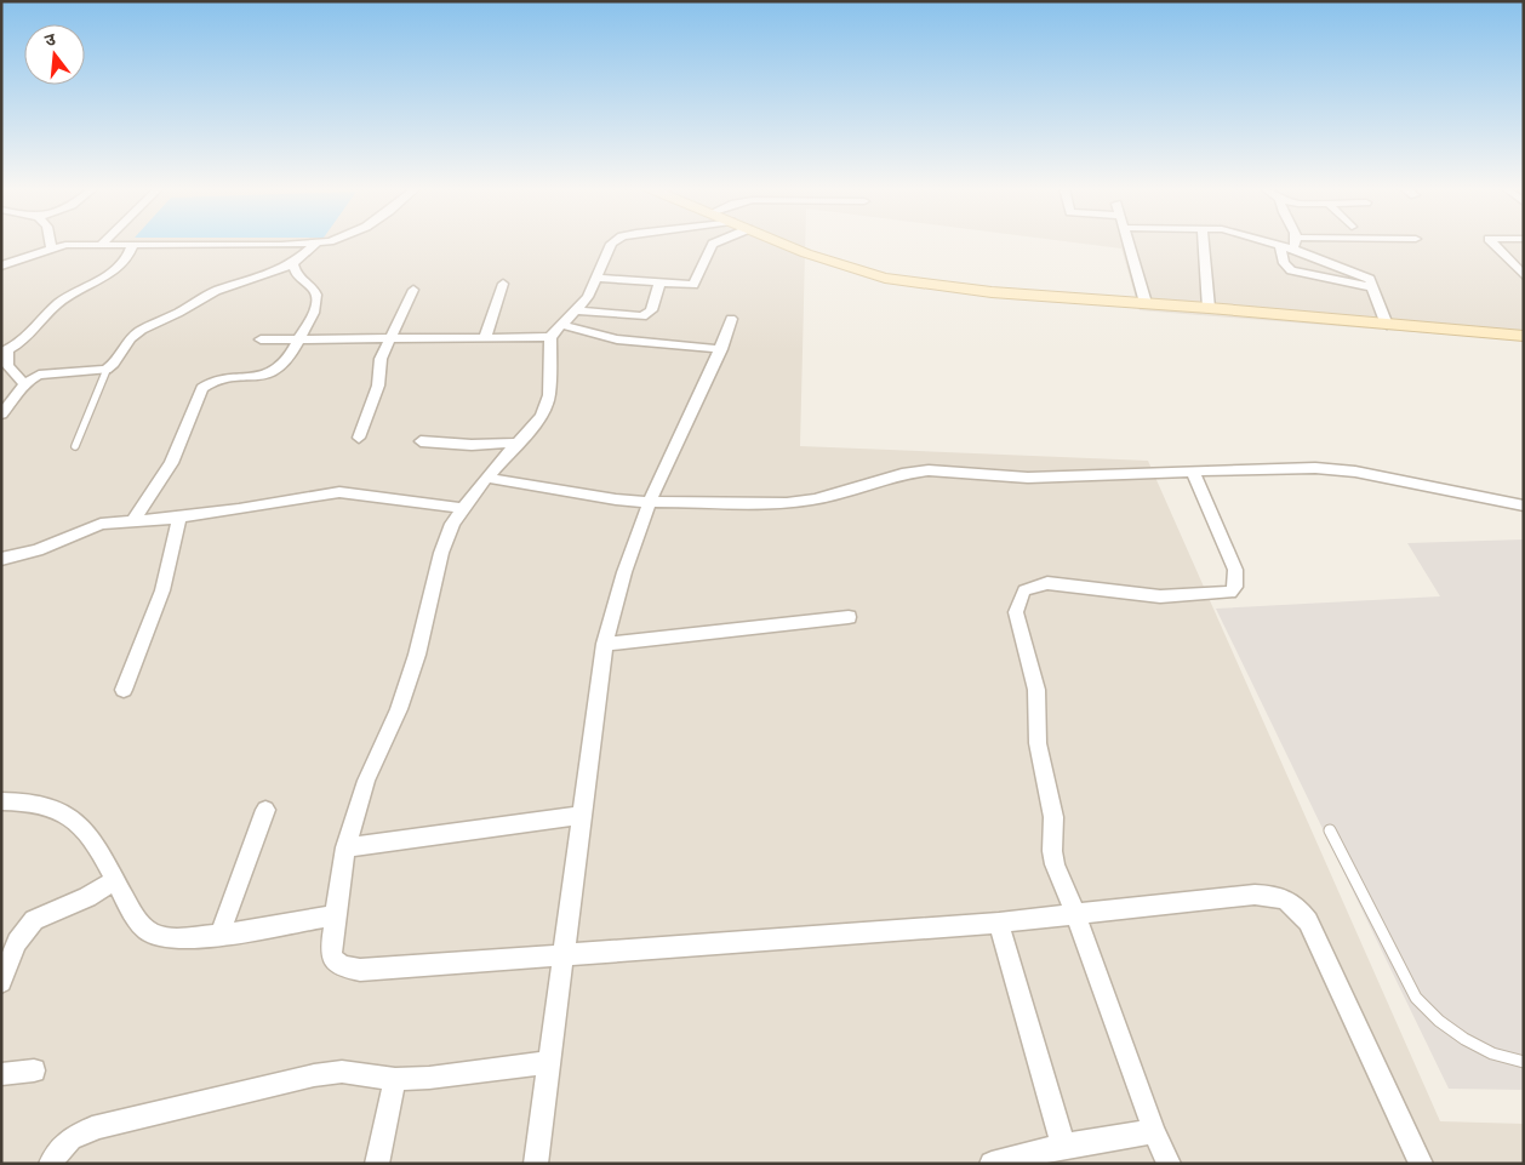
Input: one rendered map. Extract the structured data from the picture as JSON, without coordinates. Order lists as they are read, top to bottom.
{
  "north": "top"
}
